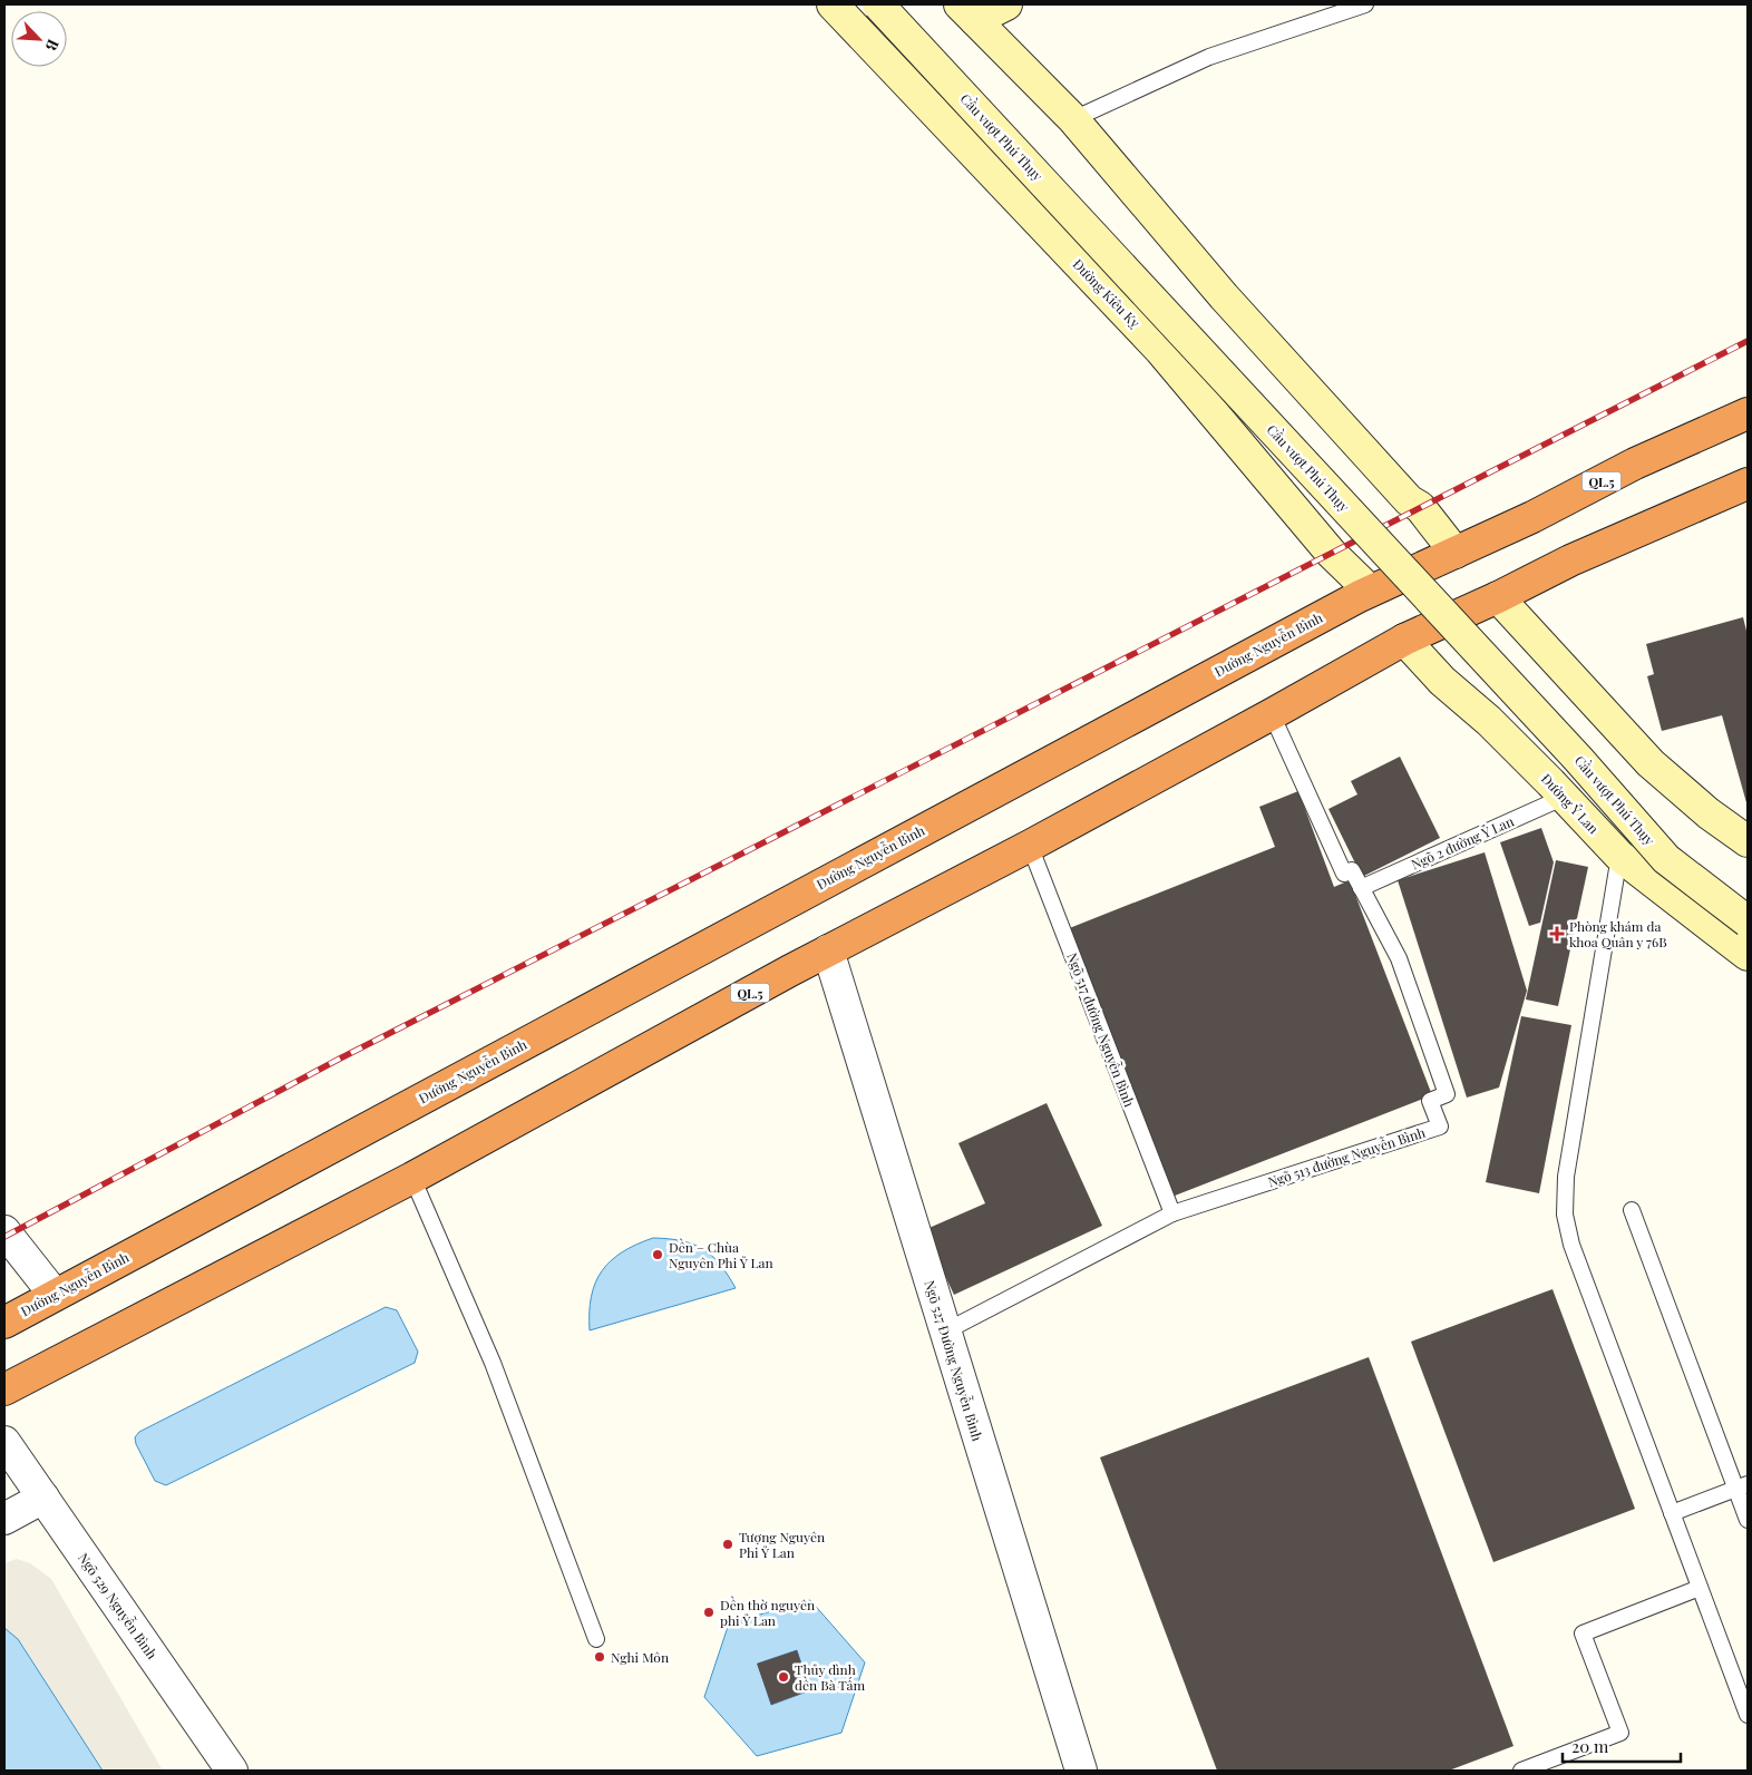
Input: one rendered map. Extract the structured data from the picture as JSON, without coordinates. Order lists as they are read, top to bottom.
{
  "streets": {
    "highway": ["QL.5", "Đường Nguyễn Bình"],
    "main road": ["Cầu vượt Phú Thụy", "Đường Kiêu Kỵ", "Đường Ỷ Lan"],
    "street": ["Ngõ 527 Đường Nguyễn Bình", "Ngõ 529 Nguyễn Bình"],
    "lane": ["Ngõ 2 đường Ỷ Lan", "Ngõ 517 đường Nguyễn Bình", "Ngõ 513 đường Nguyễn Bình"]
  },
  "crossings": [
    ["Đường Kiêu Kỵ", "Đường Nguyễn Bình"],
    ["QL.5", "Đường Ỷ Lan"],
    ["QL.5", "Ngõ 517 đường Nguyễn Bình"],
    ["QL.5", "Ngõ 513 đường Nguyễn Bình"],
    ["QL.5", "Ngõ 527 Đường Nguyễn Bình"],
    ["Đường Ỷ Lan", "Ngõ 2 đường Ỷ Lan"],
    ["Ngõ 2 đường Ỷ Lan", "Ngõ 513 đường Nguyễn Bình"],
    ["Ngõ 517 đường Nguyễn Bình", "Ngõ 513 đường Nguyễn Bình"],
    ["Ngõ 513 đường Nguyễn Bình", "Ngõ 527 Đường Nguyễn Bình"]
  ],
  "places": {
    "health": ["Phòng khám đa khoa Quân y 76B"],
    "other": [
      "Đền – Chùa Nguyên Phi Ỷ Lan",
      "Tượng Nguyên Phi Ỷ Lan",
      "Đền thờ nguyên phi Ỷ Lan",
      "Nghi Môn",
      "Thủy đình đền Bà Tấm"
    ]
  },
  "scale_bar": "20 m",
  "north": "bottom right"
}
